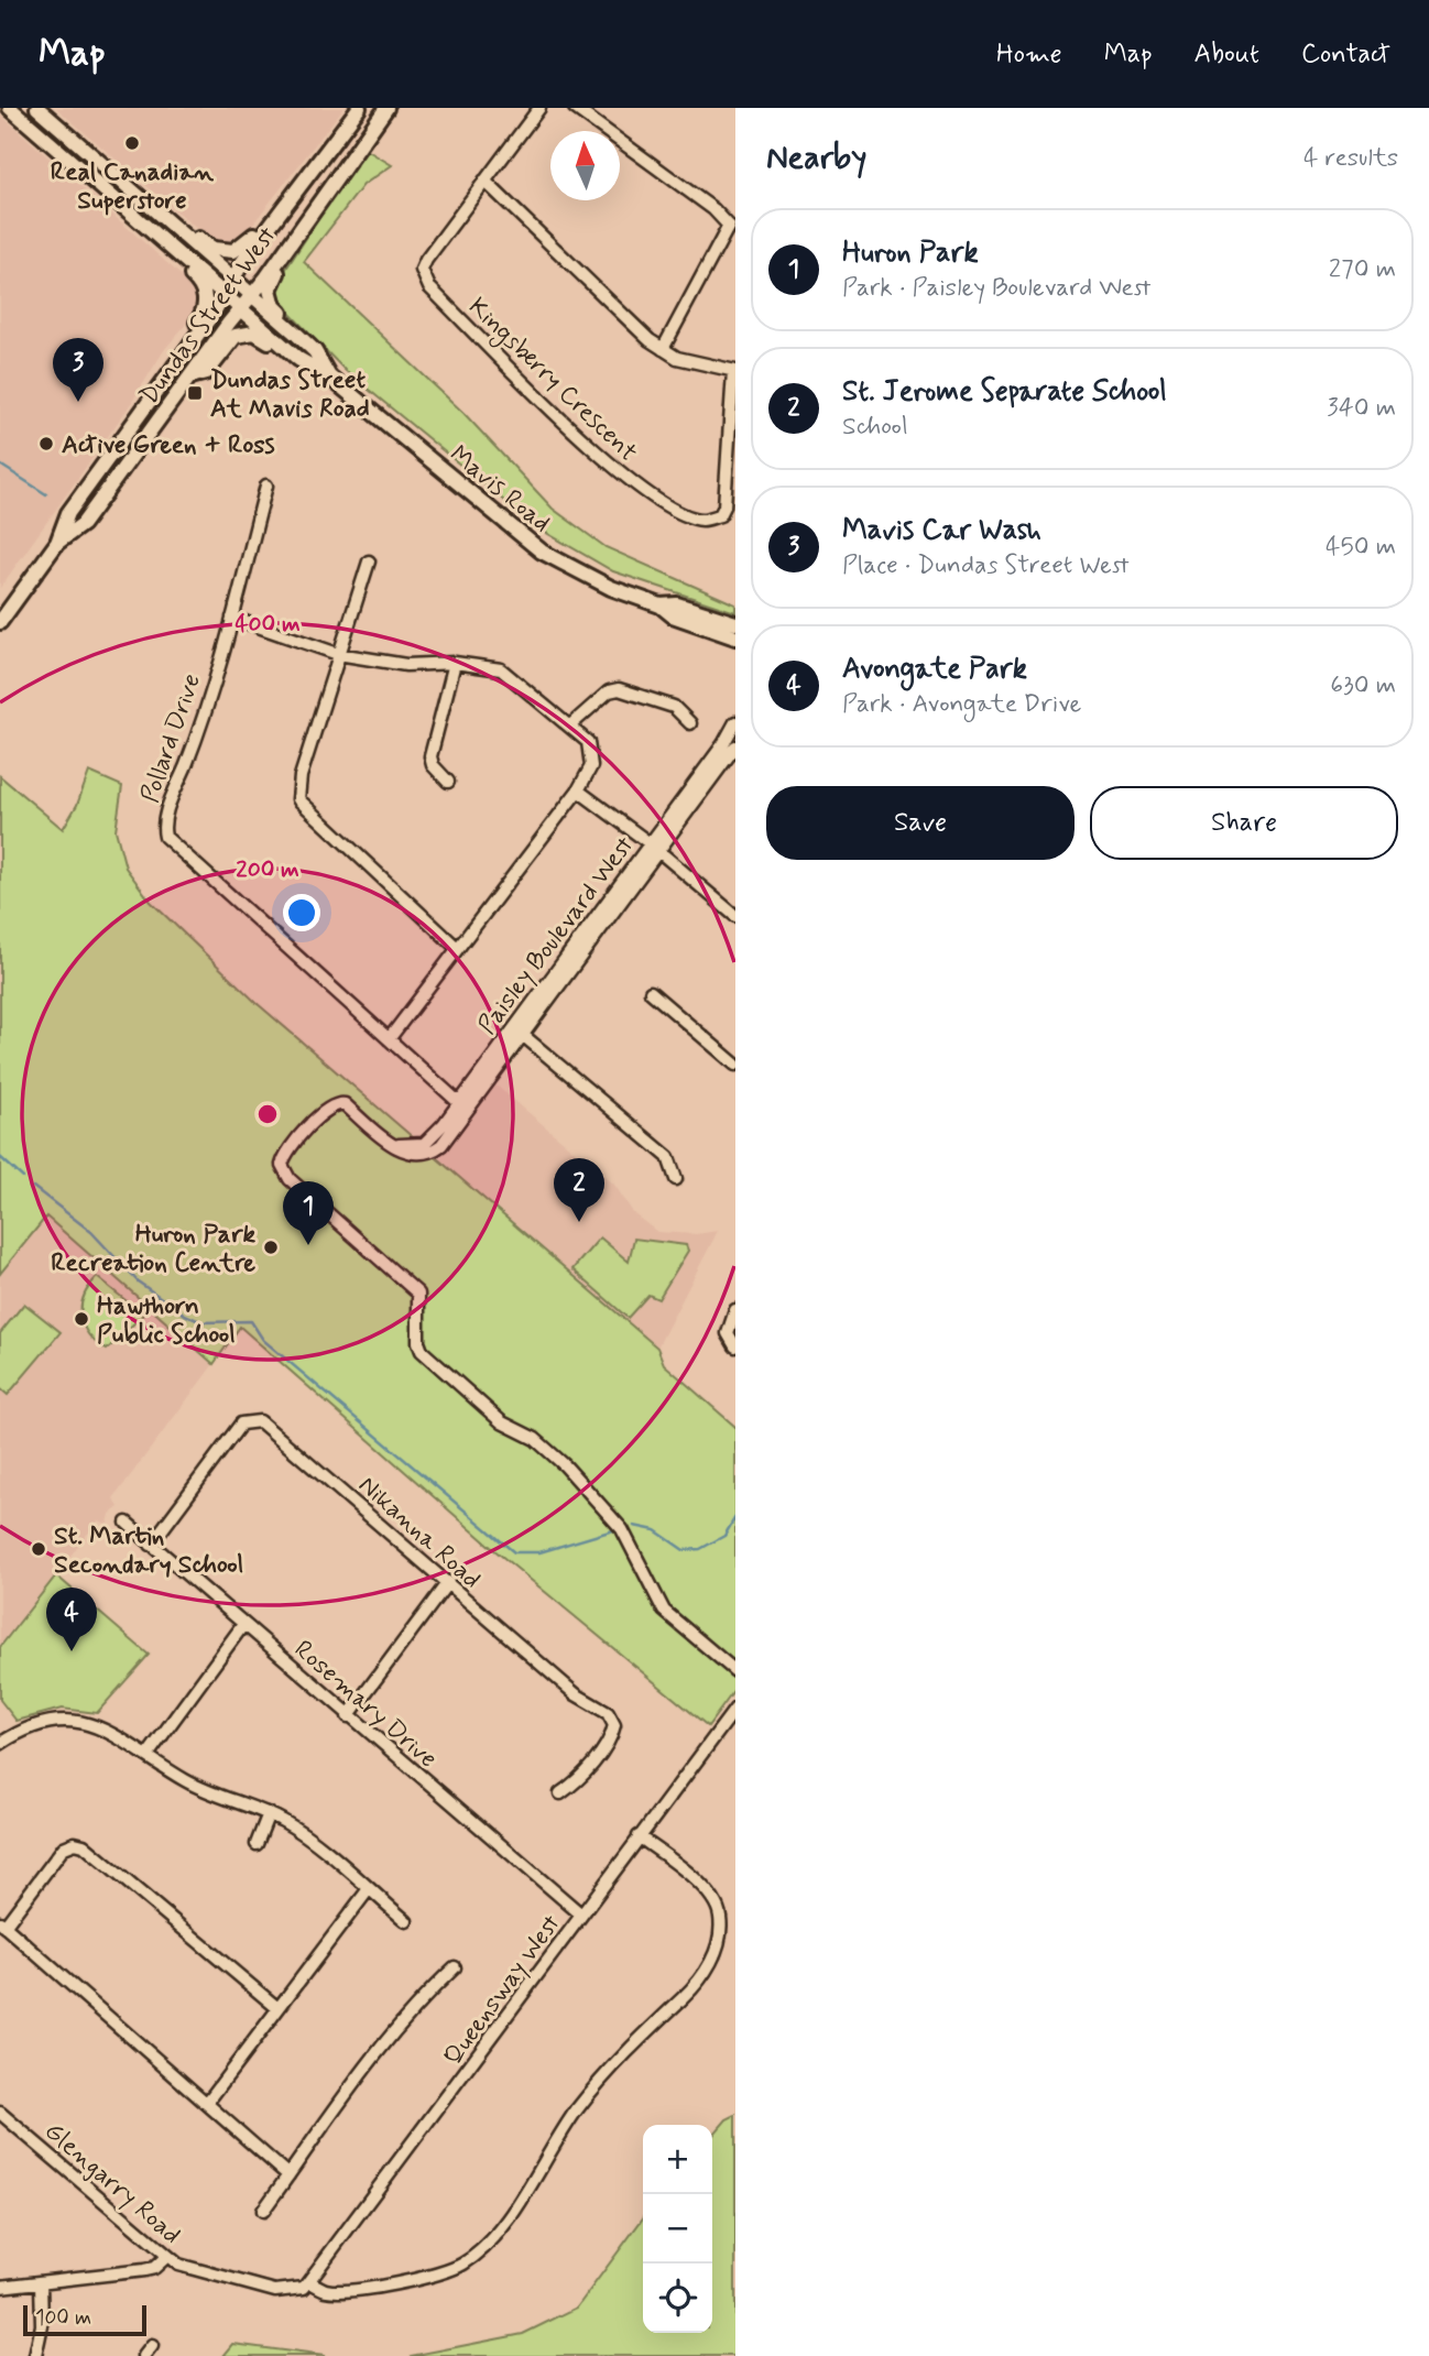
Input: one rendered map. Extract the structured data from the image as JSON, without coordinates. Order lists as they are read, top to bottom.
{
  "streets": {
    "main road": ["Dundas Street West", "Mavis Road"],
    "street": [
      "Kingsberry Crescent",
      "Pollard Drive",
      "Paisley Boulevard West",
      "Nikanna Road",
      "Rosemary Drive",
      "Queensway West",
      "Glengarry Road"
    ]
  },
  "crossings": [
    ["Dundas Street West", "Mavis Road"],
    ["Pollard Drive", "Paisley Boulevard West"],
    ["Nikanna Road", "Rosemary Drive"],
    ["Rosemary Drive", "Queensway West"],
    ["Queensway West", "Glengarry Road"]
  ],
  "places": {
    "other": [
      "Real Canadian Superstore",
      "Active Green + Ross",
      "Huron Park Recreation Centre",
      "Hawthorn Public School",
      "St. Martin Secondary School"
    ],
    "transit": ["Dundas Street At Mavis Road"]
  },
  "scale_bar": "100 m",
  "north": "top",
  "page": {
    "header": "Map",
    "nav": [
      "Home",
      "Map",
      "About",
      "Contact"
    ],
    "heading": ["Nearby", "4 results"],
    "list": [
      {
        "mark": "1",
        "name": "Huron Park",
        "note": "Park · Paisley Boulevard West",
        "value": "270 m"
      },
      {
        "mark": "2",
        "name": "St. Jerome Separate School",
        "note": "School",
        "value": "340 m"
      },
      {
        "mark": "3",
        "name": "Mavis Car Wash",
        "note": "Place · Dundas Street West",
        "value": "450 m"
      },
      {
        "mark": "4",
        "name": "Avongate Park",
        "note": "Park · Avongate Drive",
        "value": "630 m"
      }
    ],
    "pins": [
      "3",
      "2",
      "1",
      "4"
    ],
    "buttons": ["Save", "Share"],
    "map_buttons": ["+", "−"],
    "scale": "100 m"
  },
  "rings": ["400 m", "200 m"]
}
